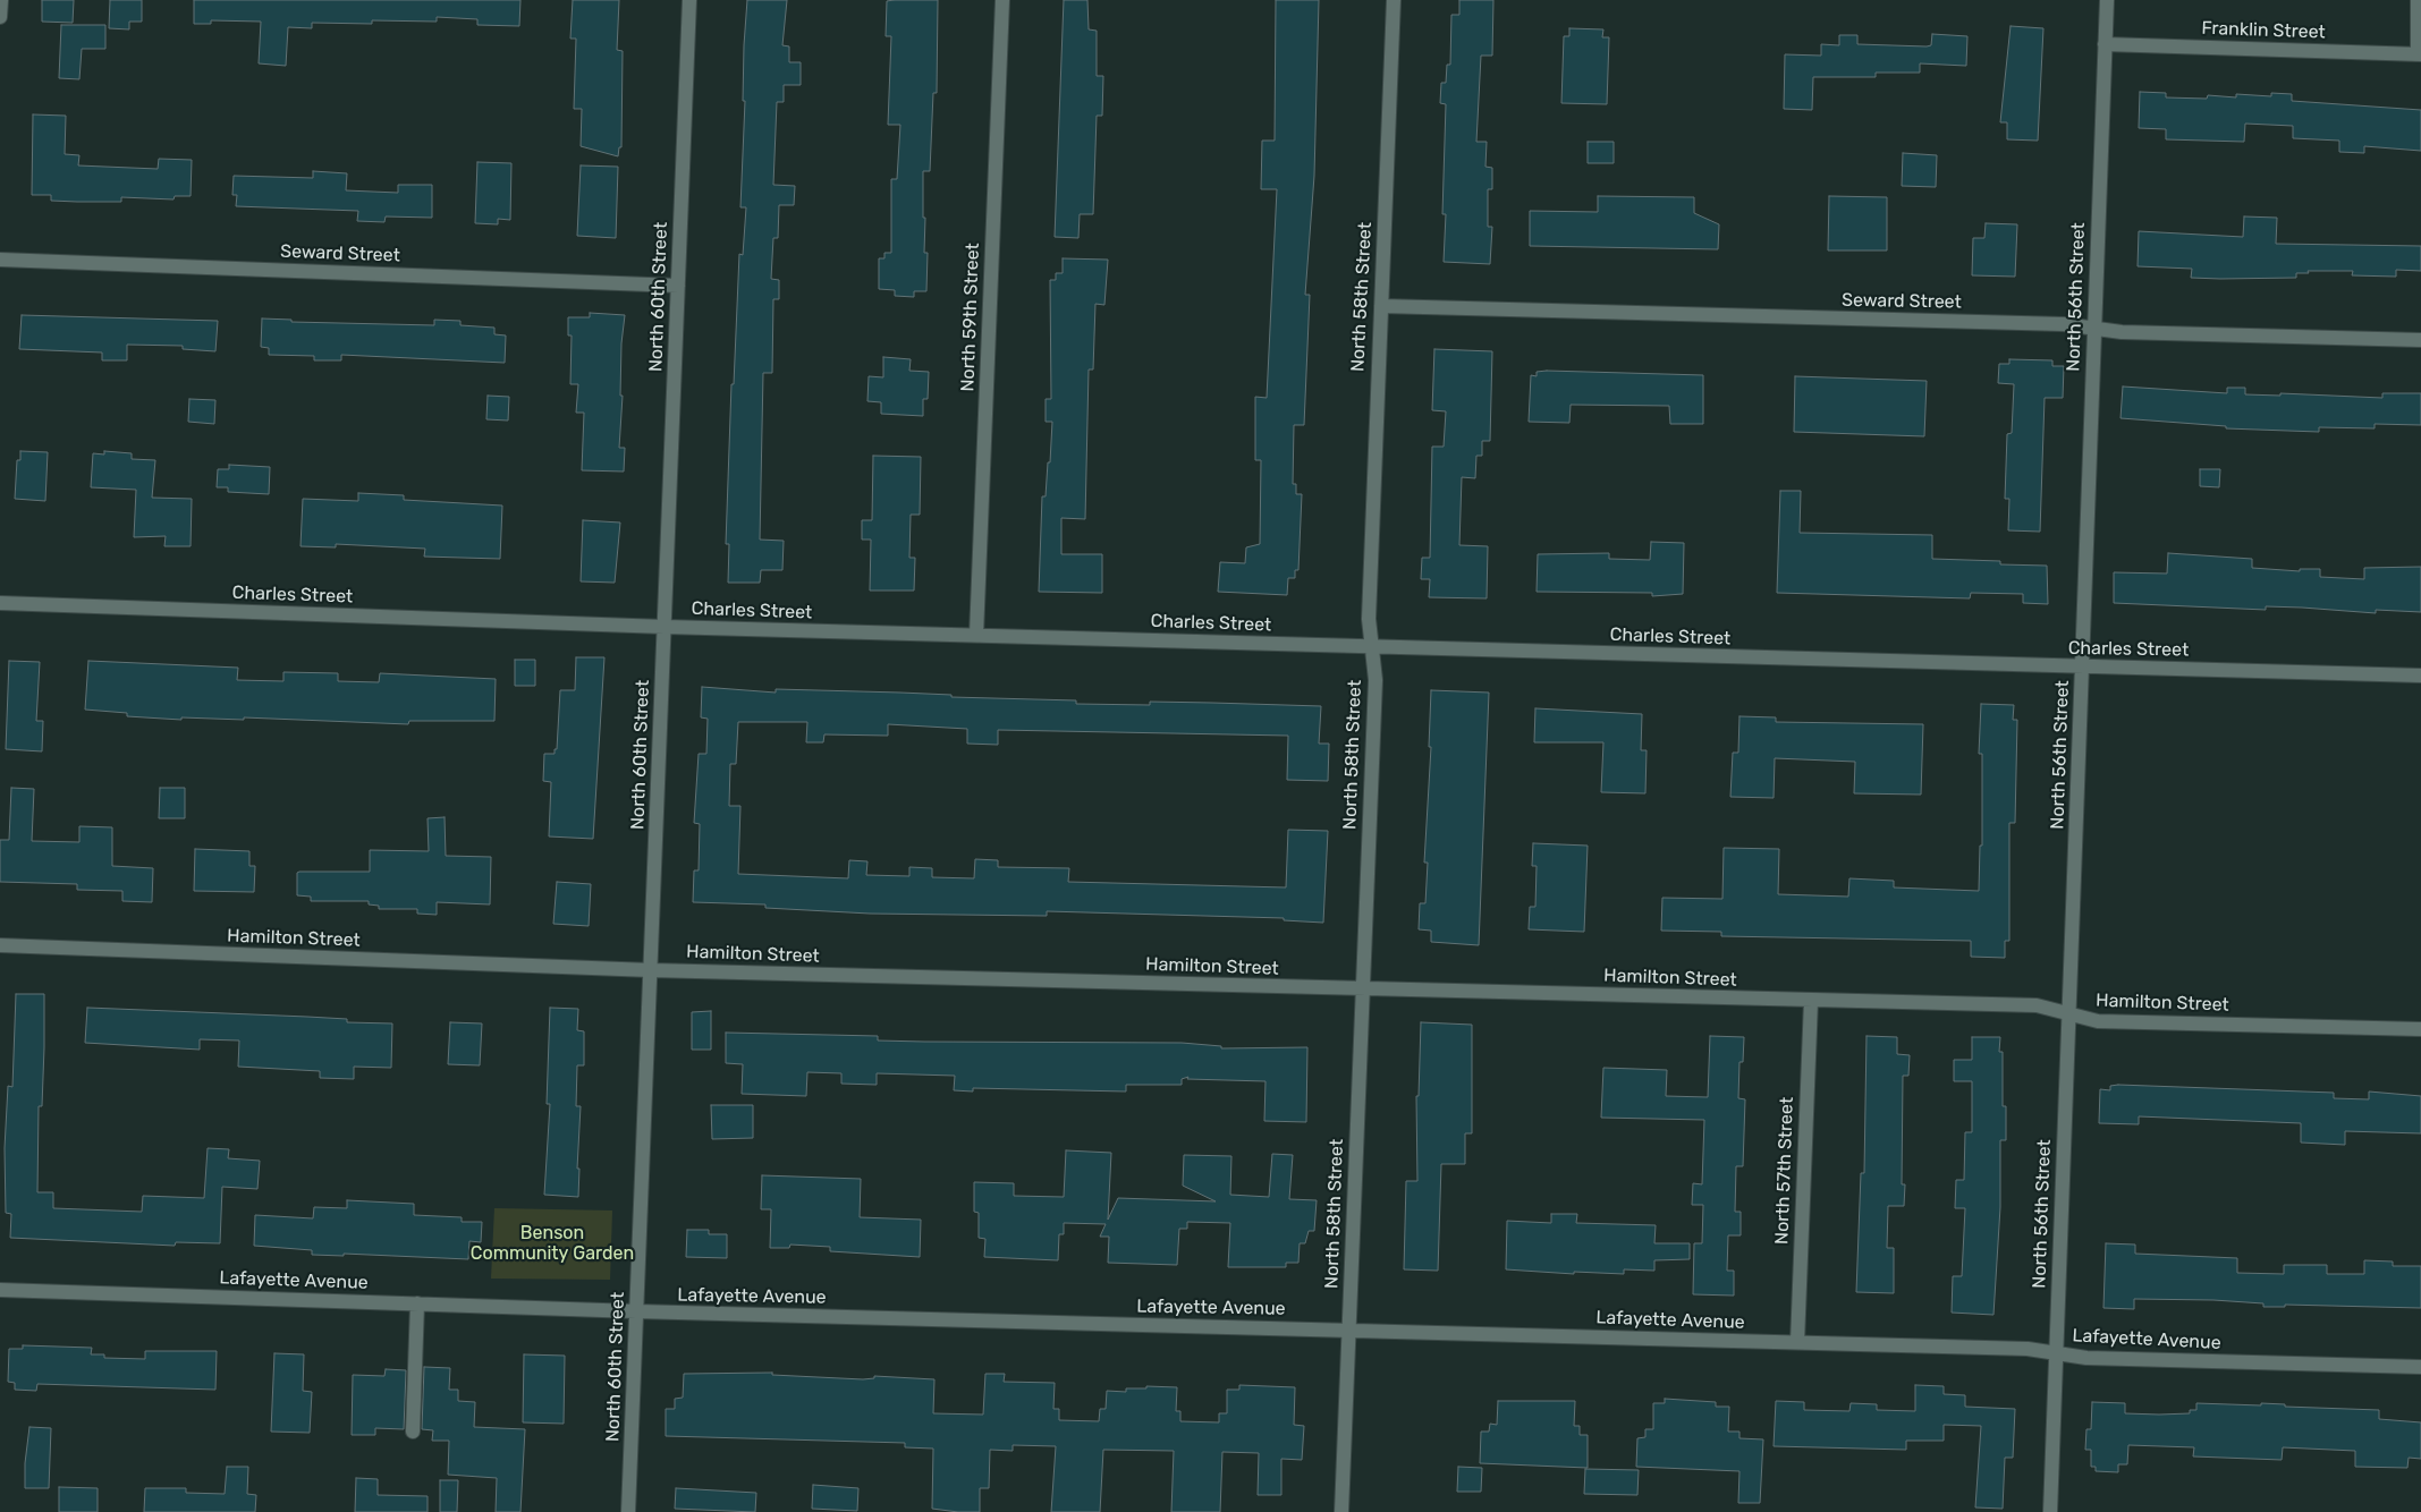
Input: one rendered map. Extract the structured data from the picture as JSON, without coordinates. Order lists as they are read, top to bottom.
{
  "streets": {
    "street": [
      "Franklin Street",
      "Seward Street",
      "North 60th Street",
      "North 58th Street",
      "North 56th Street",
      "North 59th Street",
      "Charles Street",
      "Hamilton Street",
      "North 57th Street",
      "Lafayette Avenue"
    ]
  },
  "crossings": [
    ["Franklin Street", "North 56th Street"],
    ["Seward Street", "North 60th Street"],
    ["Seward Street", "North 58th Street"],
    ["Seward Street", "North 56th Street"],
    ["North 60th Street", "Charles Street"],
    ["North 60th Street", "Hamilton Street"],
    ["North 60th Street", "Lafayette Avenue"],
    ["North 58th Street", "Charles Street"],
    ["North 58th Street", "Hamilton Street"],
    ["North 58th Street", "Lafayette Avenue"],
    ["North 56th Street", "Charles Street"],
    ["North 56th Street", "Hamilton Street"],
    ["North 56th Street", "Lafayette Avenue"],
    ["North 59th Street", "Charles Street"],
    ["Hamilton Street", "North 57th Street"],
    ["North 57th Street", "Lafayette Avenue"]
  ],
  "parks": ["Benson Community Garden"]
}
